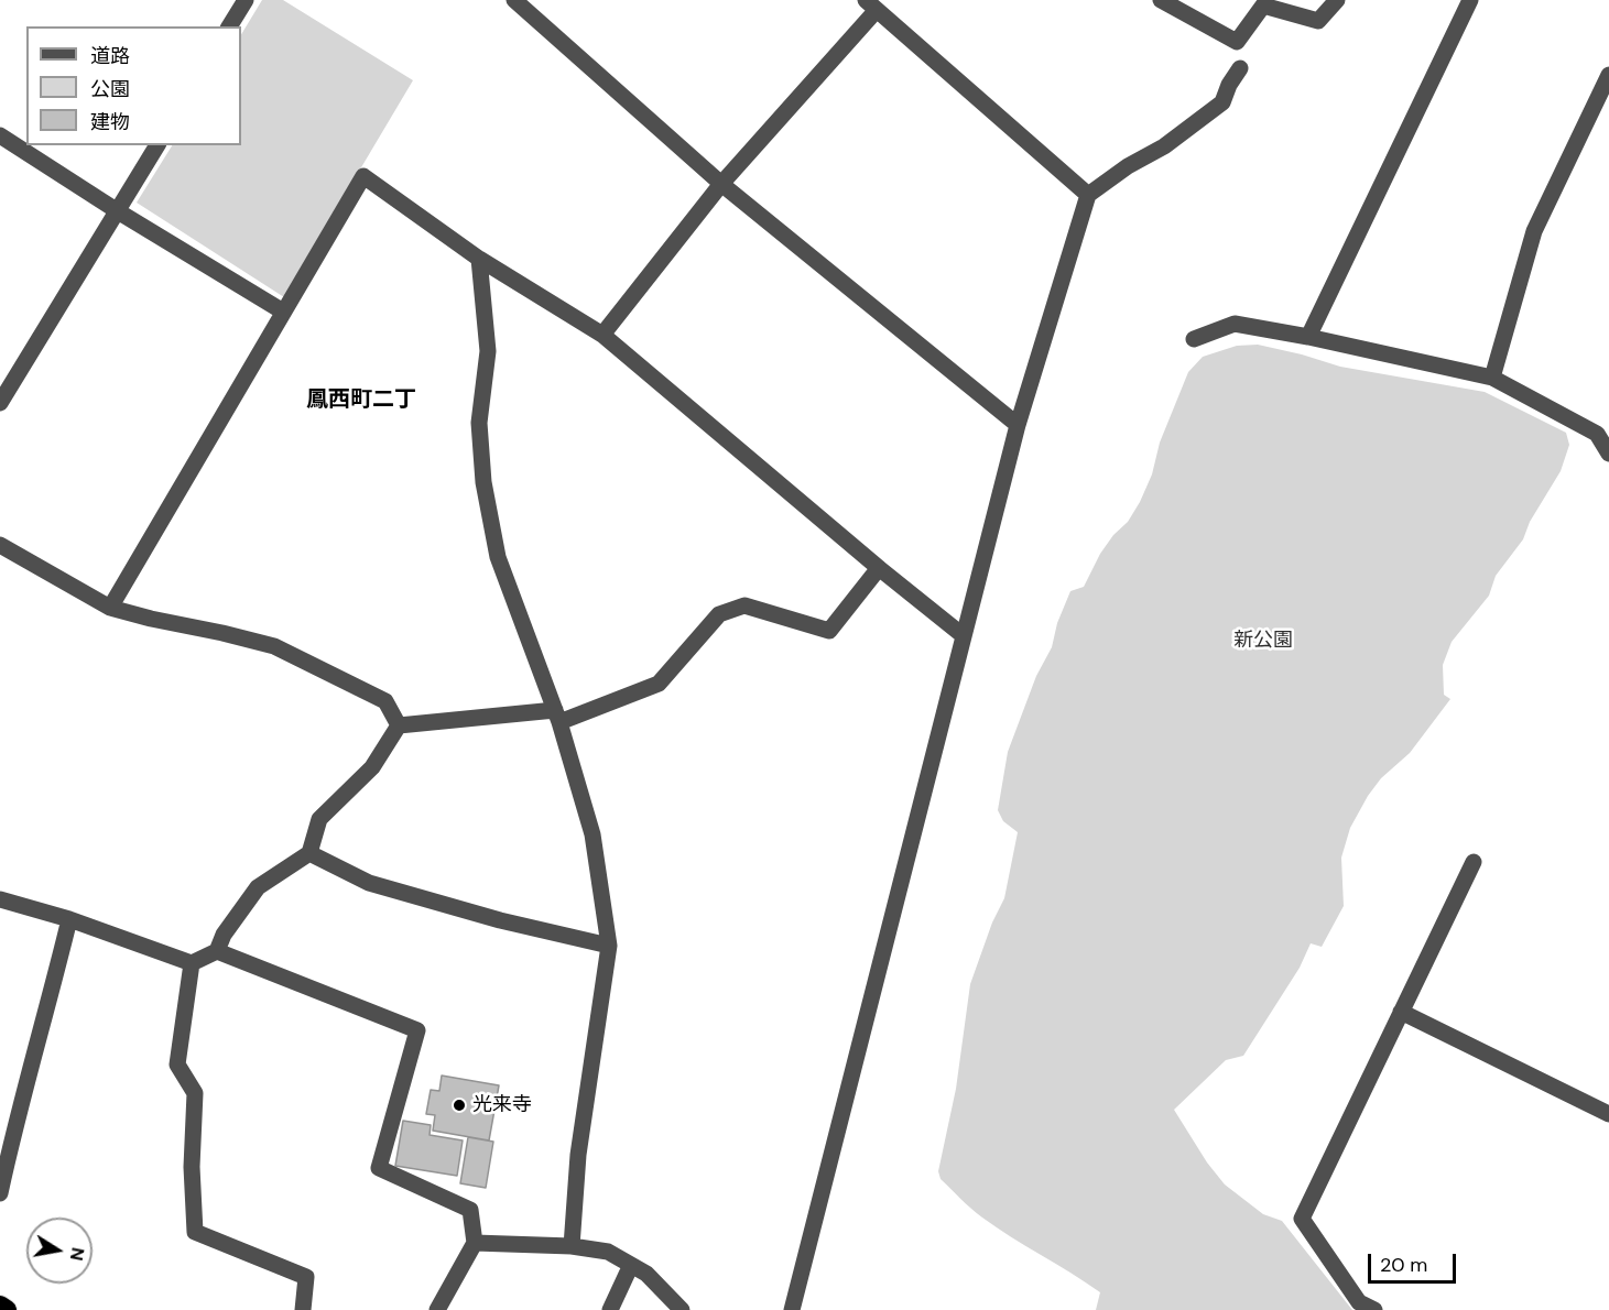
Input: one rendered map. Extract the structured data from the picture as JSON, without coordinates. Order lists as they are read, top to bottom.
{
  "districts": ["鳳西町二丁"],
  "parks": ["新公園"],
  "places": ["光来寺"],
  "legend": ["道路", "公園", "建物"],
  "scale_bar": "20 m",
  "north": "right"
}
